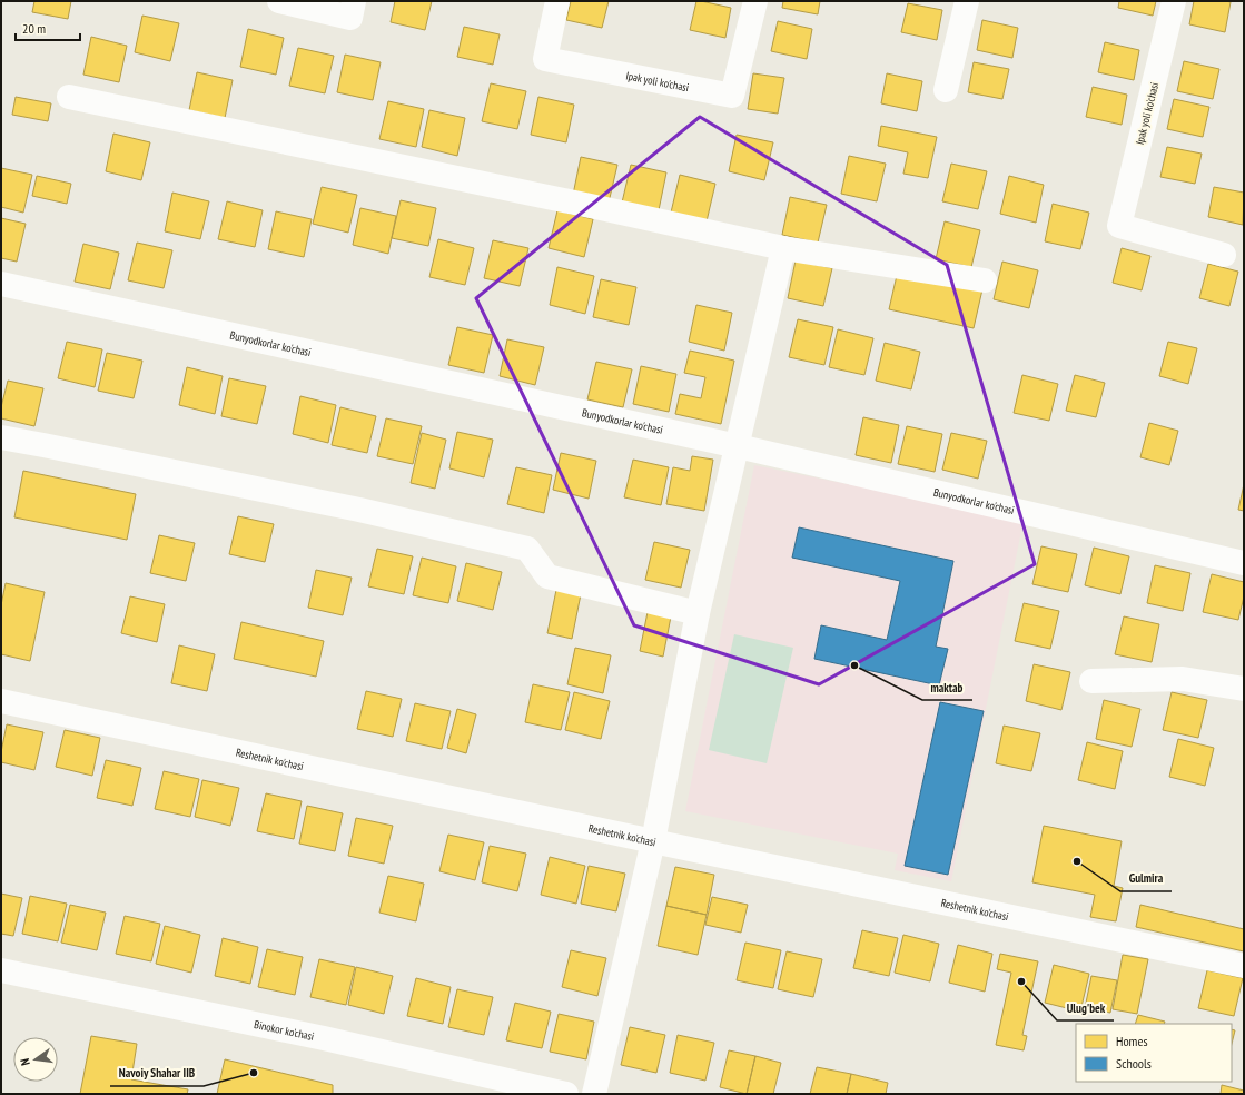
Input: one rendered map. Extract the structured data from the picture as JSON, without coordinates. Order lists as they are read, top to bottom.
{
  "streets": {
    "street": [
      "Ipak yoli ko'chasi",
      "Bunyodkorlar ko'chasi",
      "Reshetnik ko'chasi",
      "Binokor ko'chasi"
    ]
  },
  "places": [
    "maktab",
    "Gulmira",
    "Ulug'bek",
    "Navoiy Shahar IIB"
  ],
  "legend": ["Homes", "Schools"],
  "scale_bar": "20 m",
  "north": "left"
}
